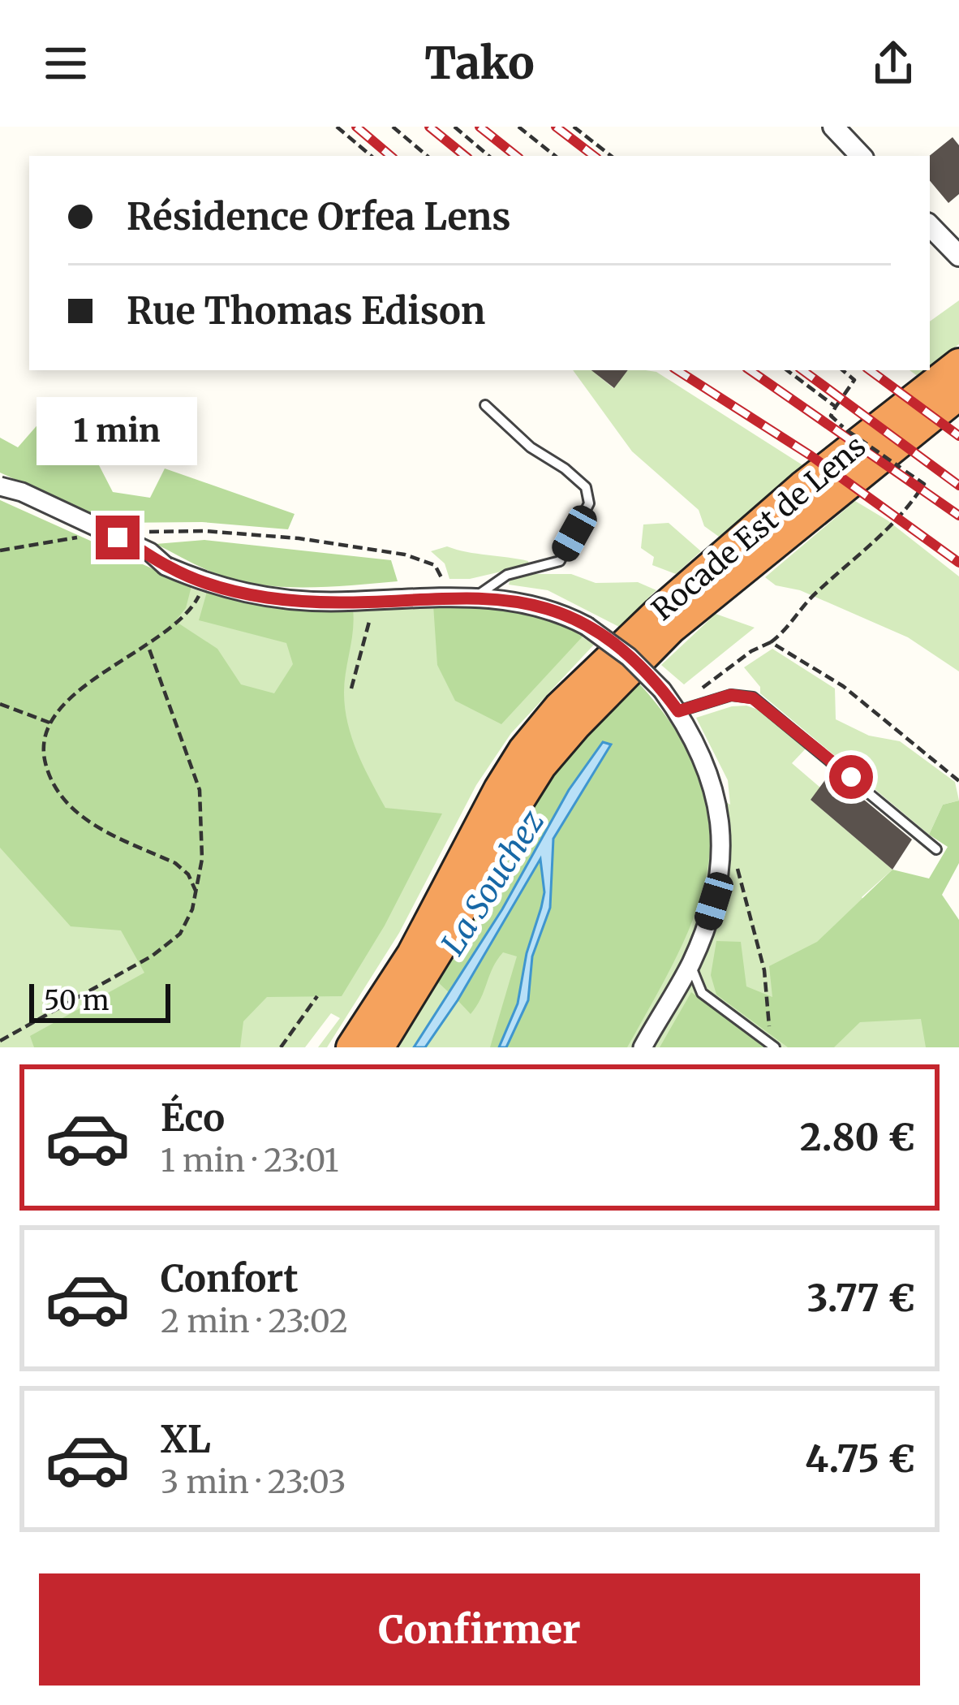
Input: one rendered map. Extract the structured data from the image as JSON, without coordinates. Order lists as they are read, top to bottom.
{
  "streets": {
    "highway": ["Rocade Est de Lens"]
  },
  "water": ["La Souchez"],
  "scale_bar": "50 m",
  "page": {
    "header": "Tako",
    "banner": ["Résidence Orfea Lens", "Rue Thomas Edison"],
    "bubble": "1 min",
    "scale": "50 m",
    "list": [
      {
        "name": "Éco",
        "note": "1 min · 23:01",
        "value": "2.80 €"
      },
      {
        "name": "Confort",
        "note": "2 min · 23:02",
        "value": "3.77 €"
      },
      {
        "name": "XL",
        "note": "3 min · 23:03",
        "value": "4.75 €"
      }
    ],
    "buttons": "Confirmer"
  }
}
